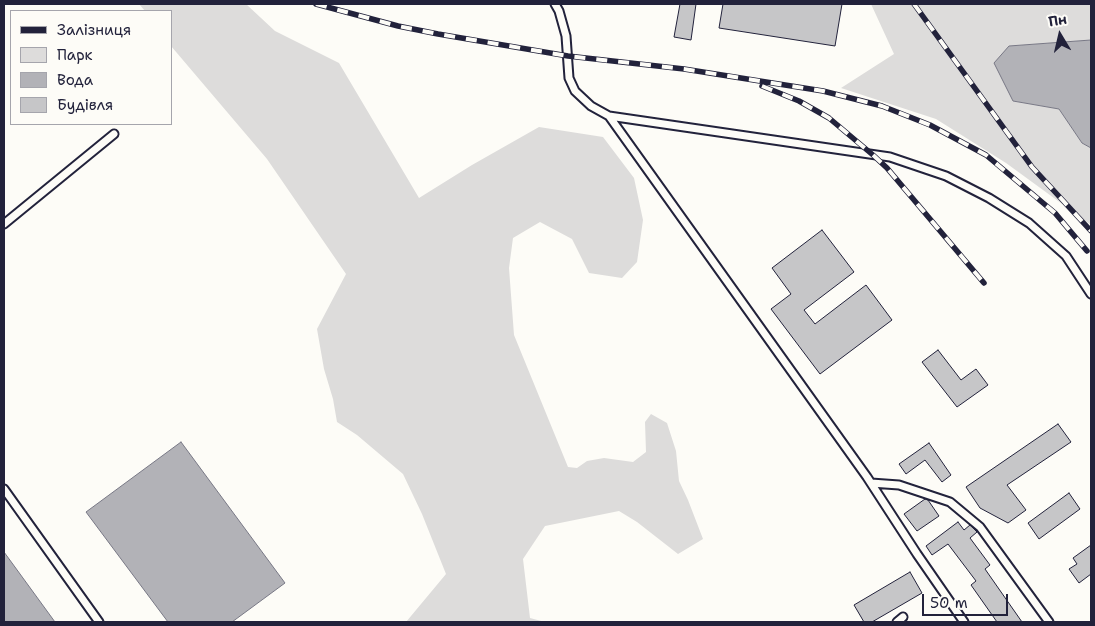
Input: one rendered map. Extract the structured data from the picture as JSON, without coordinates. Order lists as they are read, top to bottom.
{
  "legend": [
    "Залізниця",
    "Парк",
    "Вода",
    "Будівля"
  ],
  "scale_bar": "50 m",
  "north": "top"
}
